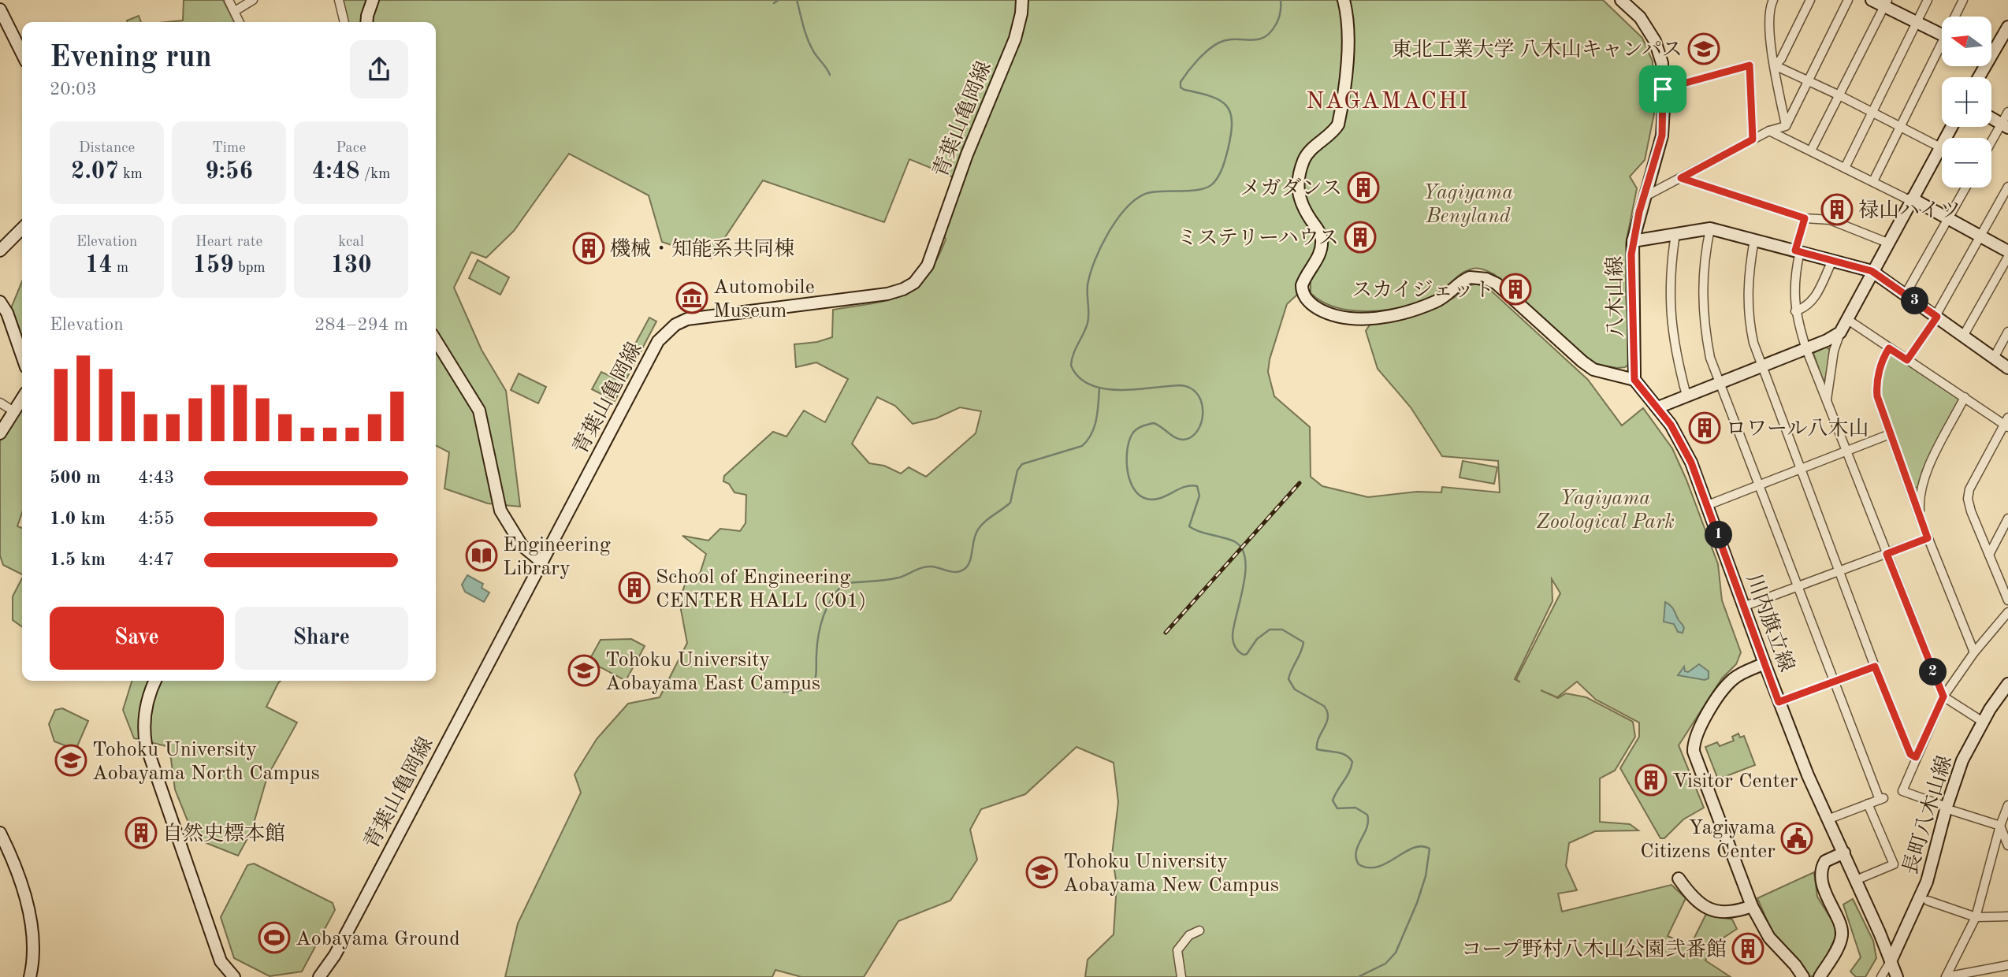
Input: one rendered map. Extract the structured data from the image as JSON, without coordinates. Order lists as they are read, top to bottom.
{
  "streets": {
    "street": [
      "青葉山亀岡線",
      "八木山線",
      "川内旗立線",
      "長町八木山線"
    ]
  },
  "crossings": [
    ["八木山線", "川内旗立線"],
    ["川内旗立線", "長町八木山線"]
  ],
  "districts": ["NAGAMACHI"],
  "parks": ["Yagiyama Benyland", "Yagiyama Zoological Park"],
  "places": {
    "school or university": [
      "東北工業大学 八木山キャンパス",
      "Tohoku University Aobayama East Campus",
      "Tohoku University Aobayama North Campus",
      "Tohoku University Aobayama New Campus"
    ],
    "building": [
      "メガダンス",
      "禄山ハイツ",
      "ミステリーハウス",
      "機械・知能系共同棟",
      "スカイジェット",
      "ロワール八木山",
      "School of Engineering CENTER HALL (C01)",
      "Visitor Center",
      "自然史標本館",
      "コープ野村八木山公園弐番館"
    ],
    "museum": ["Automobile Museum"],
    "library": ["Engineering Library"],
    "public building": ["Yagiyama Citizens Center"],
    "sports": ["Aobayama Ground"]
  },
  "north": "left",
  "page": {
    "map_buttons": ["+", "−"],
    "heading": ["Evening run", "20:03"],
    "stats": [
      ["Distance", "2.07 km"],
      ["Time", "9:56"],
      ["Pace", "4:48 /km"],
      ["Elevation", "14 m"],
      ["Heart rate", "159 bpm"],
      ["kcal", "130"]
    ],
    "pins": ["3", "1", "2"],
    "chart": ["Elevation", "284–294 m"],
    "list": [
      {
        "name": "500 m",
        "note": "4:43"
      },
      {
        "name": "1.0 km",
        "note": "4:55"
      },
      {
        "name": "1.5 km",
        "note": "4:47"
      }
    ],
    "buttons": ["Save", "Share"]
  }
}
